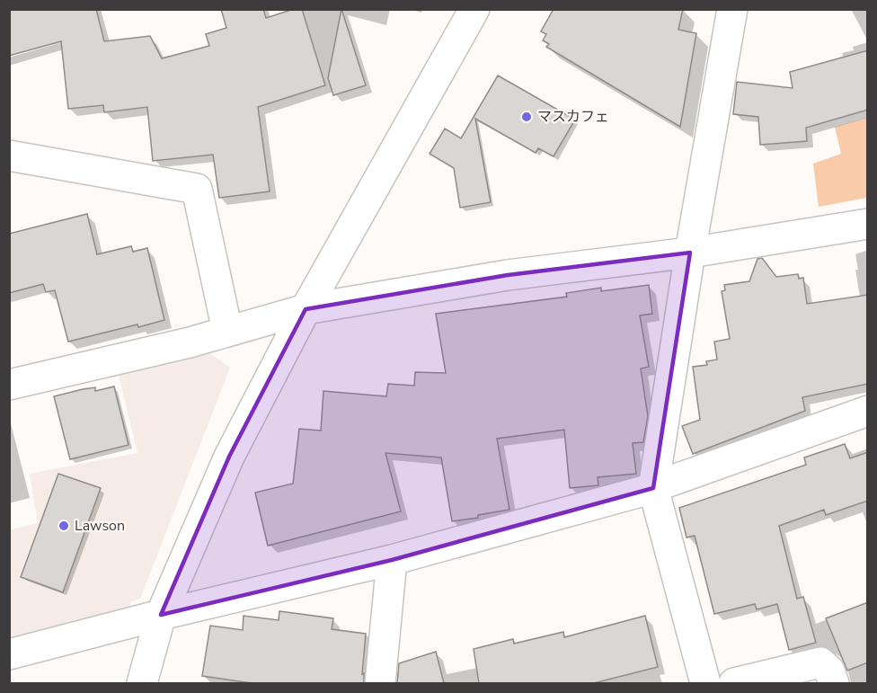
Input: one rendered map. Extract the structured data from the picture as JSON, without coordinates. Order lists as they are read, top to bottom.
{
  "places": ["マスカフェ", "Lawson"]
}
